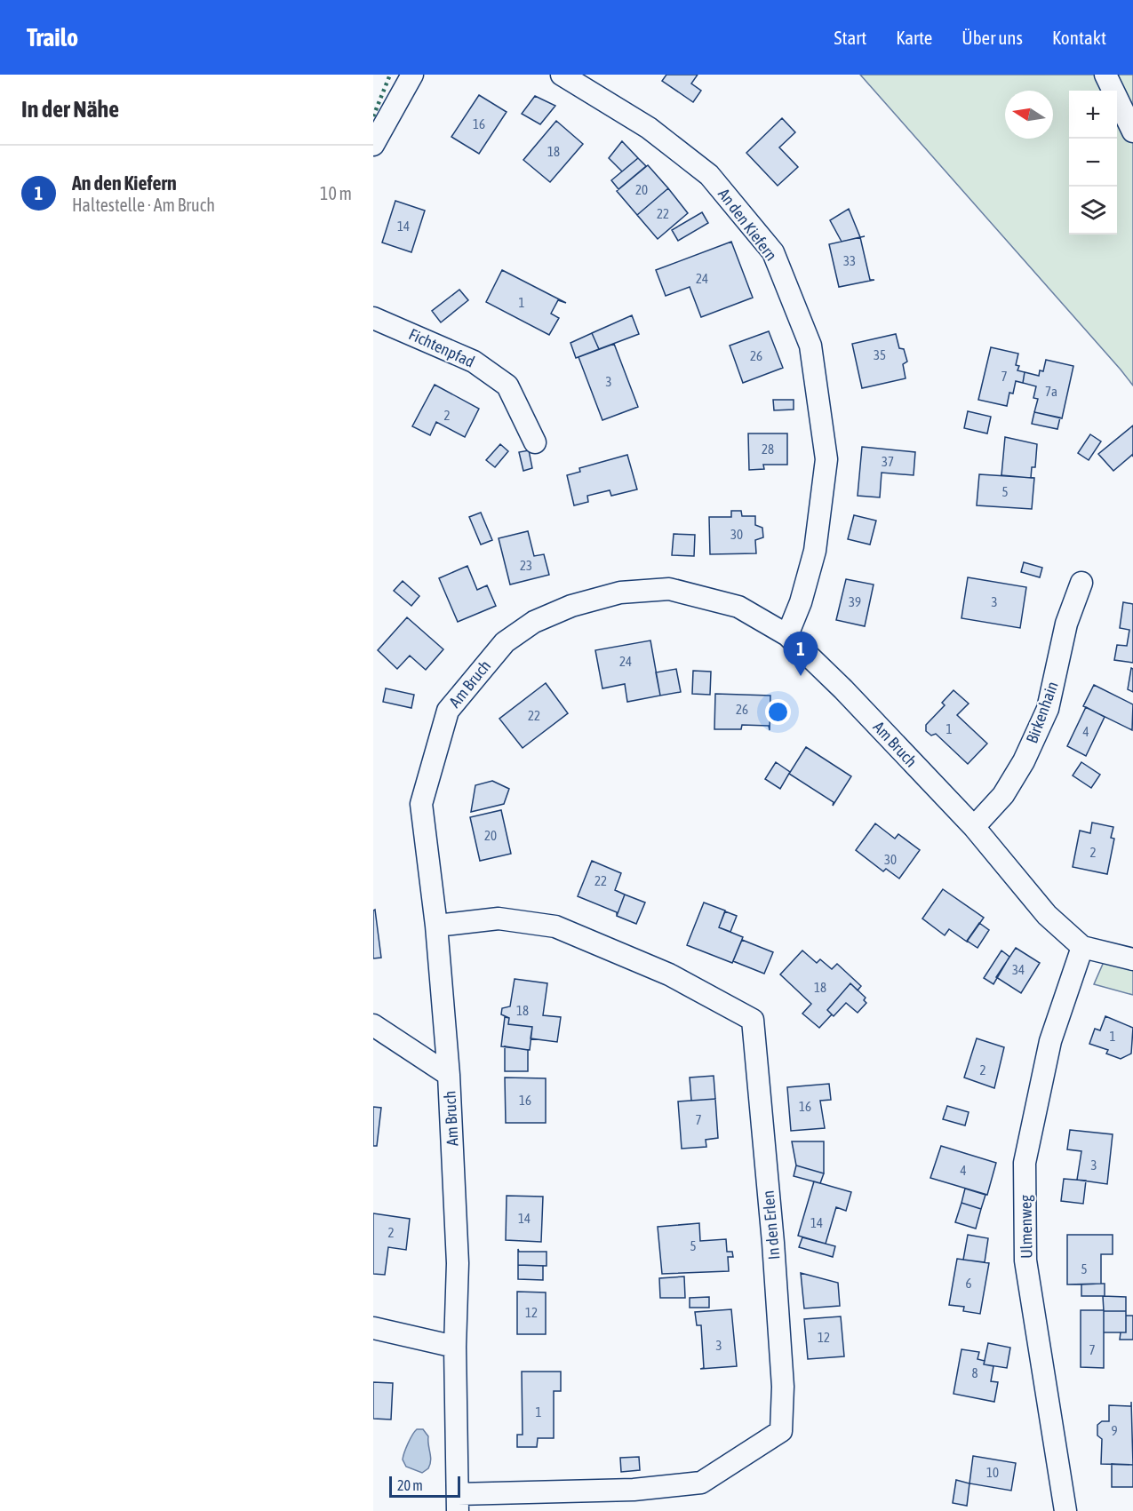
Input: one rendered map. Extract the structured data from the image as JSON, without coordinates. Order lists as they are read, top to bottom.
{
  "streets": {
    "street": [
      "An den Kiefern",
      "Fichtenpfad",
      "Am Bruch",
      "Birkenhain",
      "In den Erlen",
      "Ulmenweg"
    ]
  },
  "crossings": [
    ["An den Kiefern", "Am Bruch"],
    ["Am Bruch", "Birkenhain"],
    ["Am Bruch", "In den Erlen"],
    ["Am Bruch", "Ulmenweg"]
  ],
  "house_numbers": [
    "16",
    "18",
    "20",
    "22",
    "14",
    "33",
    "24",
    "1",
    "35",
    "26",
    "7",
    "3",
    "7a",
    "2",
    "28",
    "37",
    "5",
    "30",
    "23",
    "39",
    "3",
    "24",
    "26",
    "22",
    "1",
    "4",
    "20",
    "2",
    "30",
    "22",
    "34",
    "18",
    "18",
    "1",
    "2",
    "16",
    "16",
    "7",
    "3",
    "4",
    "14",
    "14",
    "2",
    "5",
    "5",
    "6",
    "12",
    "12",
    "3",
    "7",
    "8",
    "1",
    "9",
    "10"
  ],
  "scale_bar": "20 m",
  "north": "left",
  "page": {
    "header": "Trailo",
    "nav": [
      "Start",
      "Karte",
      "Über uns",
      "Kontakt"
    ],
    "heading": "In der Nähe",
    "map_buttons": ["+", "−"],
    "list": [
      {
        "mark": "1",
        "name": "An den Kiefern",
        "note": "Haltestelle · Am Bruch",
        "value": "10 m"
      }
    ],
    "pins": "1",
    "scale": "20 m"
  }
}
